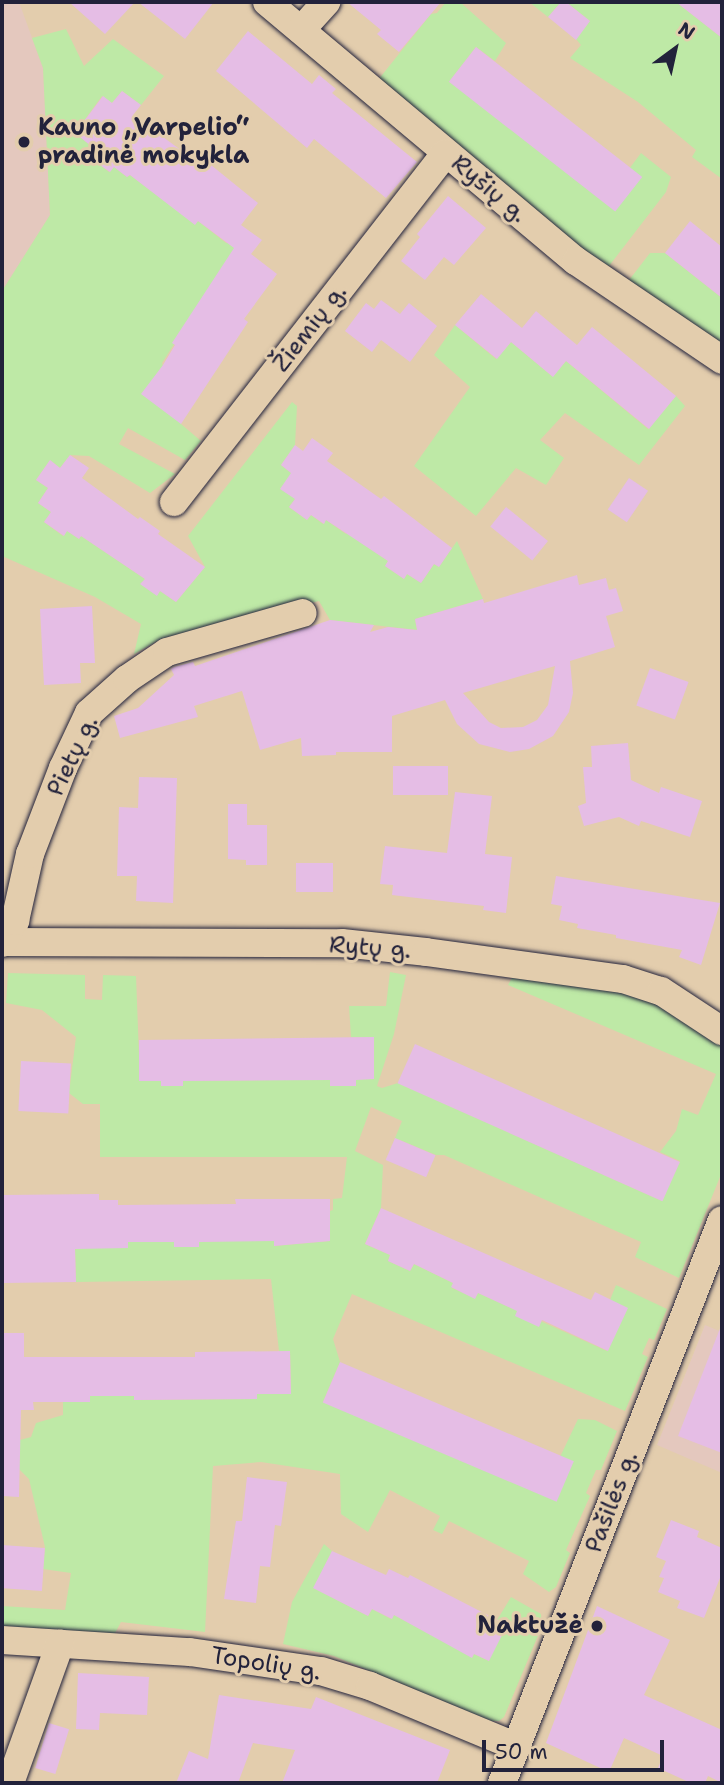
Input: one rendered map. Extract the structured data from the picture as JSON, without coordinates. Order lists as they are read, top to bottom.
{
  "streets": {
    "street": [
      "Ryšių g.",
      "Žiemių g.",
      "Pietų g.",
      "Rytų g.",
      "Pašilės g.",
      "Topolių g."
    ]
  },
  "crossings": [
    ["Ryšių g.", "Žiemių g."],
    ["Pietų g.", "Rytų g."],
    ["Pašilės g.", "Topolių g."]
  ],
  "places": ["Kauno „Varpelio“ pradinė mokykla", "Naktužė"],
  "scale_bar": "50 m",
  "north": "top right"
}
